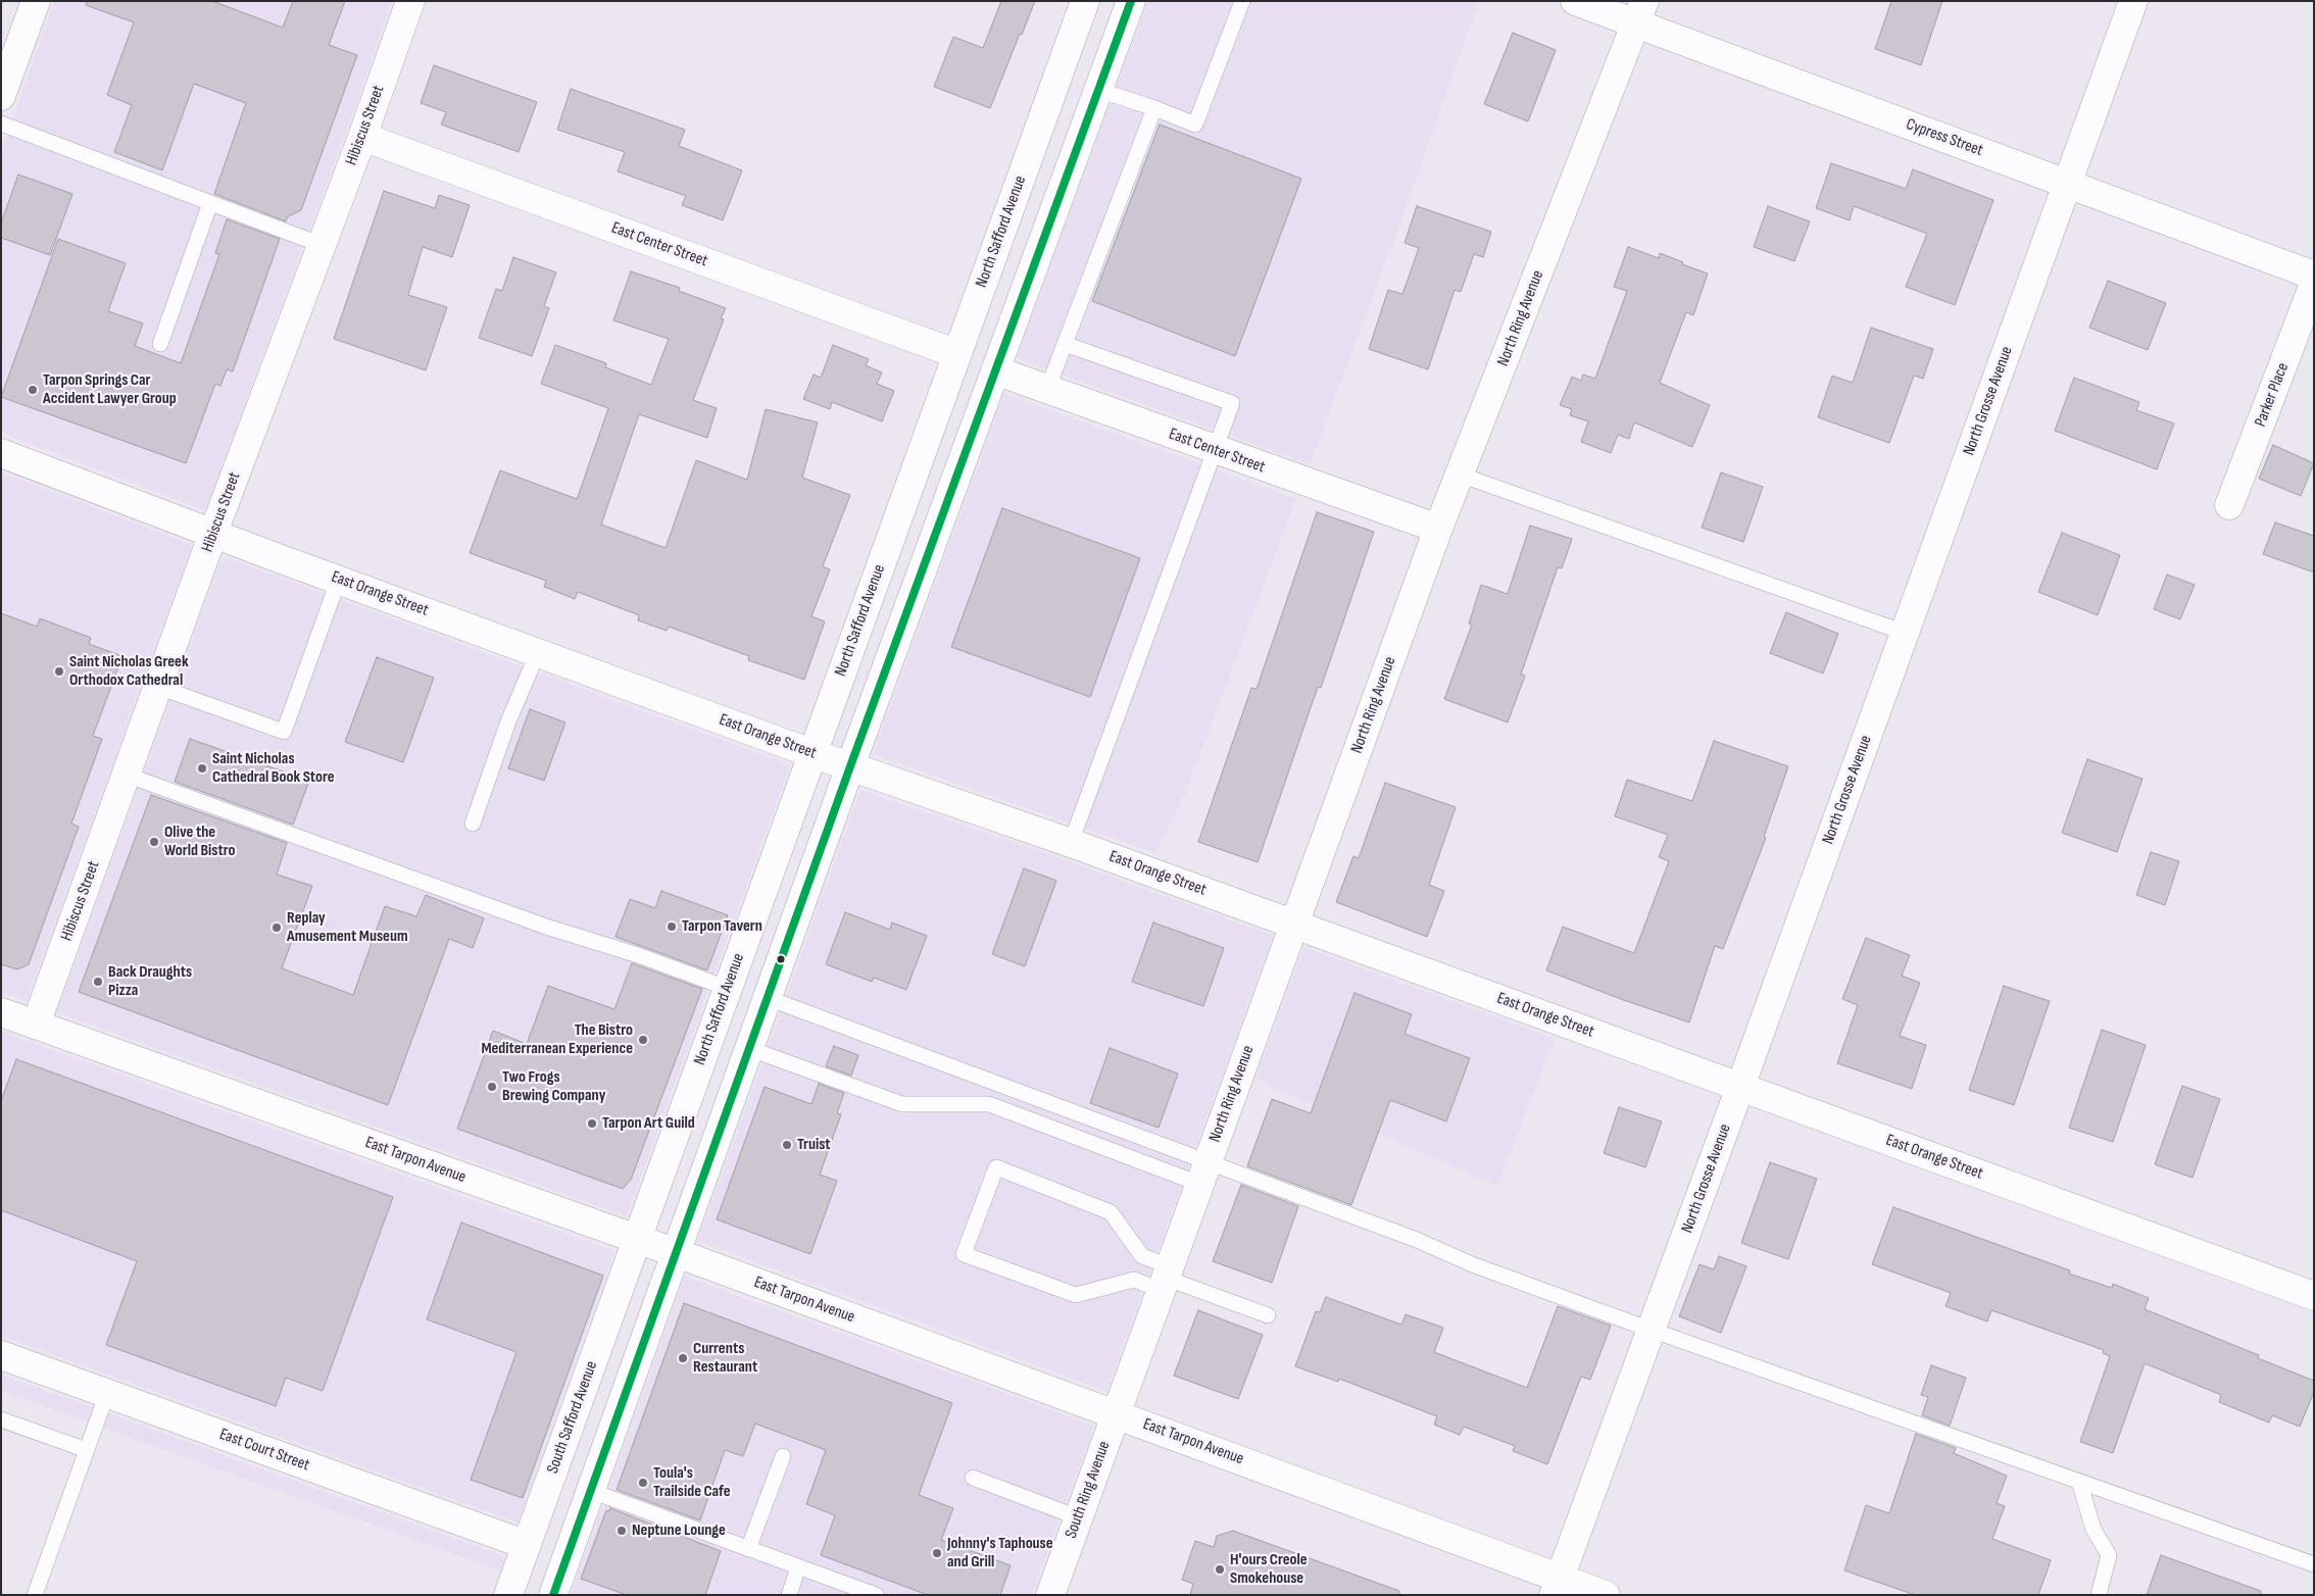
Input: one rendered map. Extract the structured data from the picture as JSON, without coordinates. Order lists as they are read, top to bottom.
{
  "streets": {
    "street": [
      "Hibiscus Street",
      "Cypress Street",
      "North Safford Avenue",
      "East Center Street",
      "North Ring Avenue",
      "Parker Place",
      "North Grosse Avenue",
      "East Orange Street",
      "East Tarpon Avenue",
      "South Safford Avenue",
      "East Court Street",
      "South Ring Avenue"
    ]
  },
  "crossings": [
    ["Hibiscus Street", "East Center Street"],
    ["Hibiscus Street", "East Orange Street"],
    ["Hibiscus Street", "East Tarpon Avenue"],
    ["Cypress Street", "North Ring Avenue"],
    ["Cypress Street", "North Grosse Avenue"],
    ["North Safford Avenue", "East Center Street"],
    ["North Safford Avenue", "East Orange Street"],
    ["North Safford Avenue", "East Tarpon Avenue"],
    ["North Safford Avenue", "South Safford Avenue"],
    ["East Center Street", "North Ring Avenue"],
    ["North Ring Avenue", "East Orange Street"],
    ["North Ring Avenue", "East Tarpon Avenue"],
    ["North Ring Avenue", "South Ring Avenue"],
    ["North Grosse Avenue", "East Orange Street"],
    ["North Grosse Avenue", "East Tarpon Avenue"],
    ["East Tarpon Avenue", "South Safford Avenue"],
    ["East Tarpon Avenue", "South Ring Avenue"],
    ["South Safford Avenue", "East Court Street"]
  ],
  "places": [
    "Tarpon Springs Car Accident Lawyer Group",
    "Saint Nicholas Greek Orthodox Cathedral",
    "Saint Nicholas Cathedral Book Store",
    "Olive the World Bistro",
    "Tarpon Tavern",
    "Replay Amusement Museum",
    "Back Draughts Pizza",
    "The Bistro Mediterranean Experience",
    "Two Frogs Brewing Company",
    "Tarpon Art Guild",
    "Truist",
    "Currents Restaurant",
    "Toula's Trailside Cafe",
    "Neptune Lounge",
    "Johnny's Taphouse and Grill",
    "H'ours Creole Smokehouse"
  ]
}
